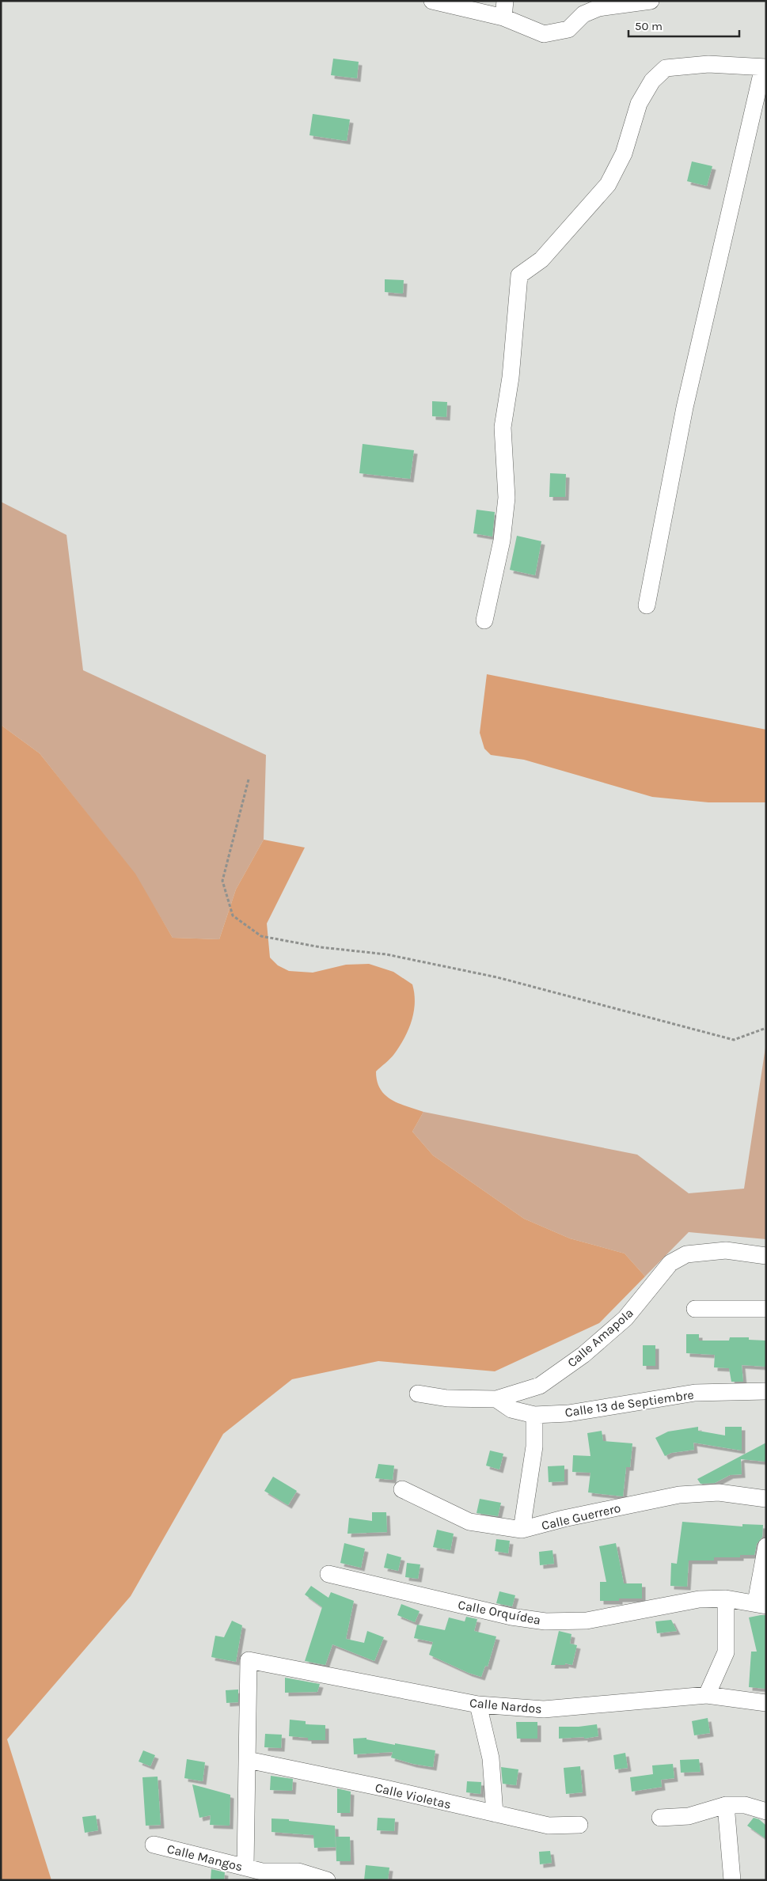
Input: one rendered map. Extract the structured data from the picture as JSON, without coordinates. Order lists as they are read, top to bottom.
{
  "streets": {
    "street": [
      "Calle Amapola",
      "Calle 13 de Septiembre",
      "Calle Guerrero",
      "Calle Orquídea",
      "Calle Nardos",
      "Calle Violetas",
      "Calle Mangos"
    ]
  },
  "crossings": [
    ["Calle Amapola", "Calle 13 de Septiembre"],
    ["Calle Nardos", "Calle Violetas"]
  ],
  "scale_bar": "50 m"
}
